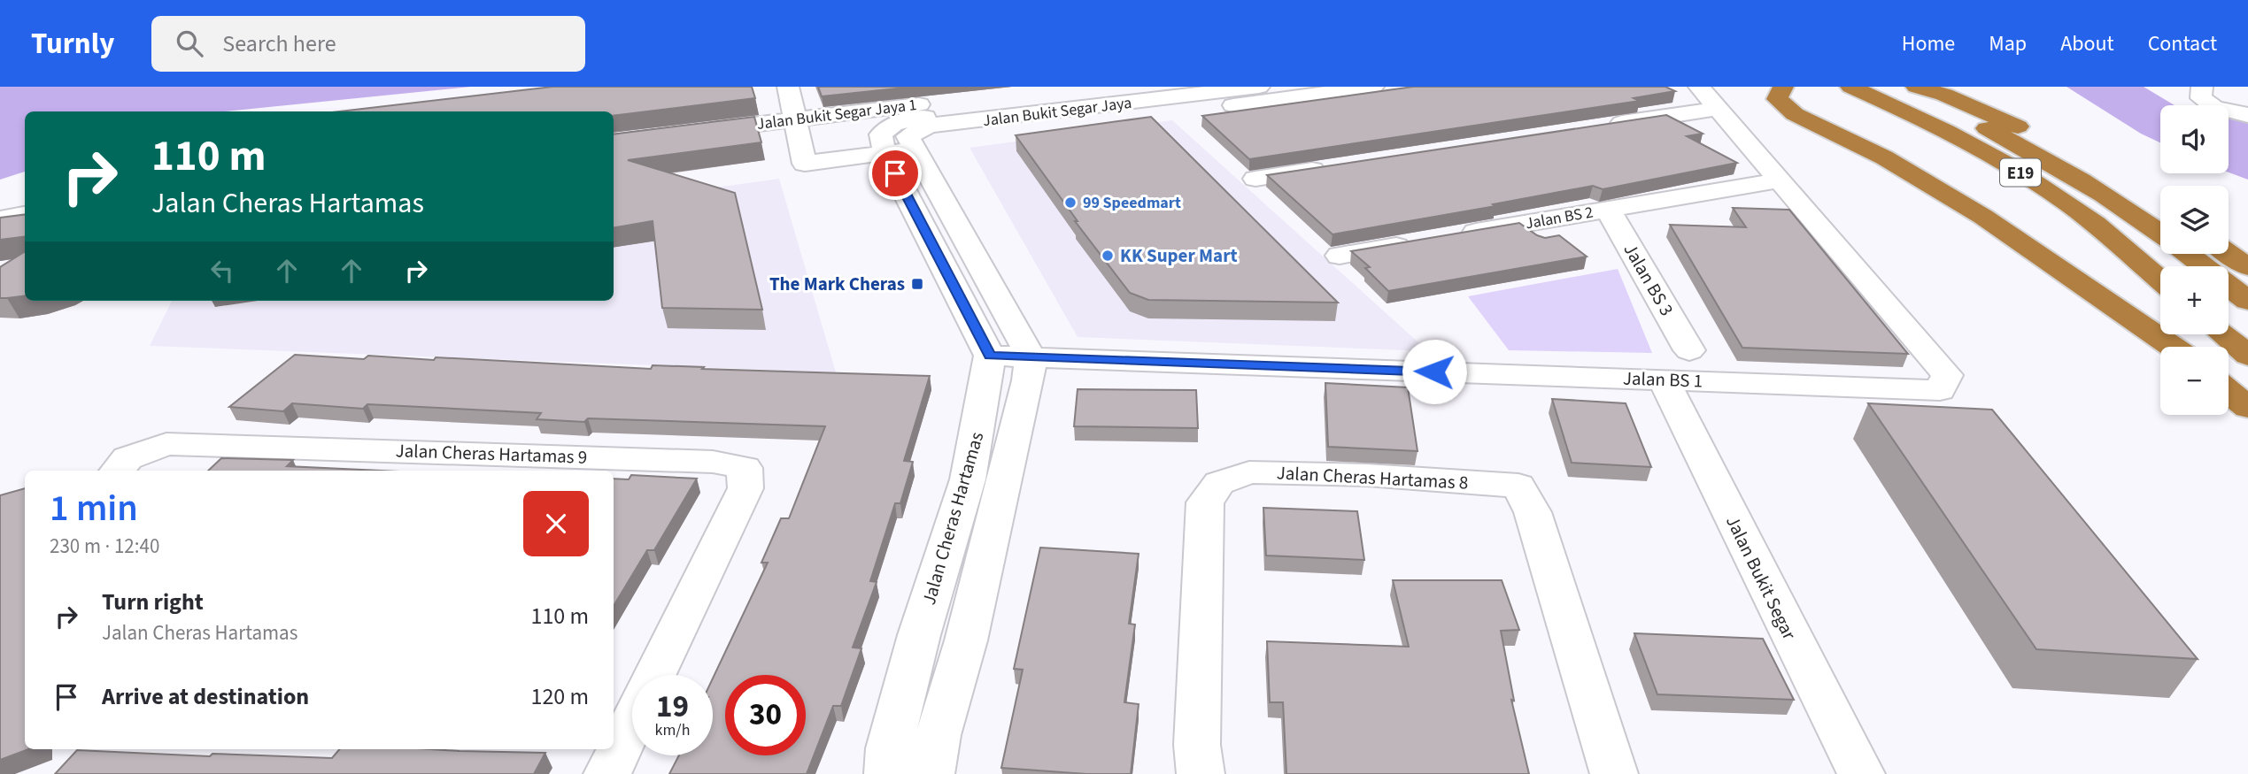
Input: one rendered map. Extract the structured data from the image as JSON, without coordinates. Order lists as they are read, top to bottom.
{
  "streets": {
    "highway": ["E19"],
    "street": [
      "Jalan Bukit Segar Jaya",
      "Jalan Bukit Segar Jaya 1",
      "Jalan BS 2",
      "Jalan BS 3",
      "Jalan BS 1",
      "Jalan Cheras Hartamas 9",
      "Jalan Cheras Hartamas 8",
      "Jalan Cheras Hartamas",
      "Jalan Bukit Segar"
    ]
  },
  "crossings": [
    ["Jalan BS 2", "Jalan BS 3"],
    ["Jalan BS 2", "Jalan BS 1"],
    ["Jalan BS 1", "Jalan Cheras Hartamas"],
    ["Jalan BS 1", "Jalan Bukit Segar"]
  ],
  "places": {
    "other": ["99 Speedmart", "KK Super Mart"],
    "transit": ["The Mark Cheras"]
  },
  "page": {
    "header": "Turnly",
    "search": "Search here",
    "nav": [
      "Home",
      "Map",
      "About",
      "Contact"
    ],
    "map_buttons": ["+", "−"],
    "turn": ["110 m", "Jalan Cheras Hartamas"],
    "heading": ["1 min", "230 m · 12:40"],
    "list": [
      {
        "name": "Turn right",
        "note": "Jalan Cheras Hartamas",
        "value": "110 m"
      },
      {
        "name": "Arrive at destination",
        "value": "120 m"
      }
    ],
    "speed": "19 km/h",
    "limit": "30"
  }
}
